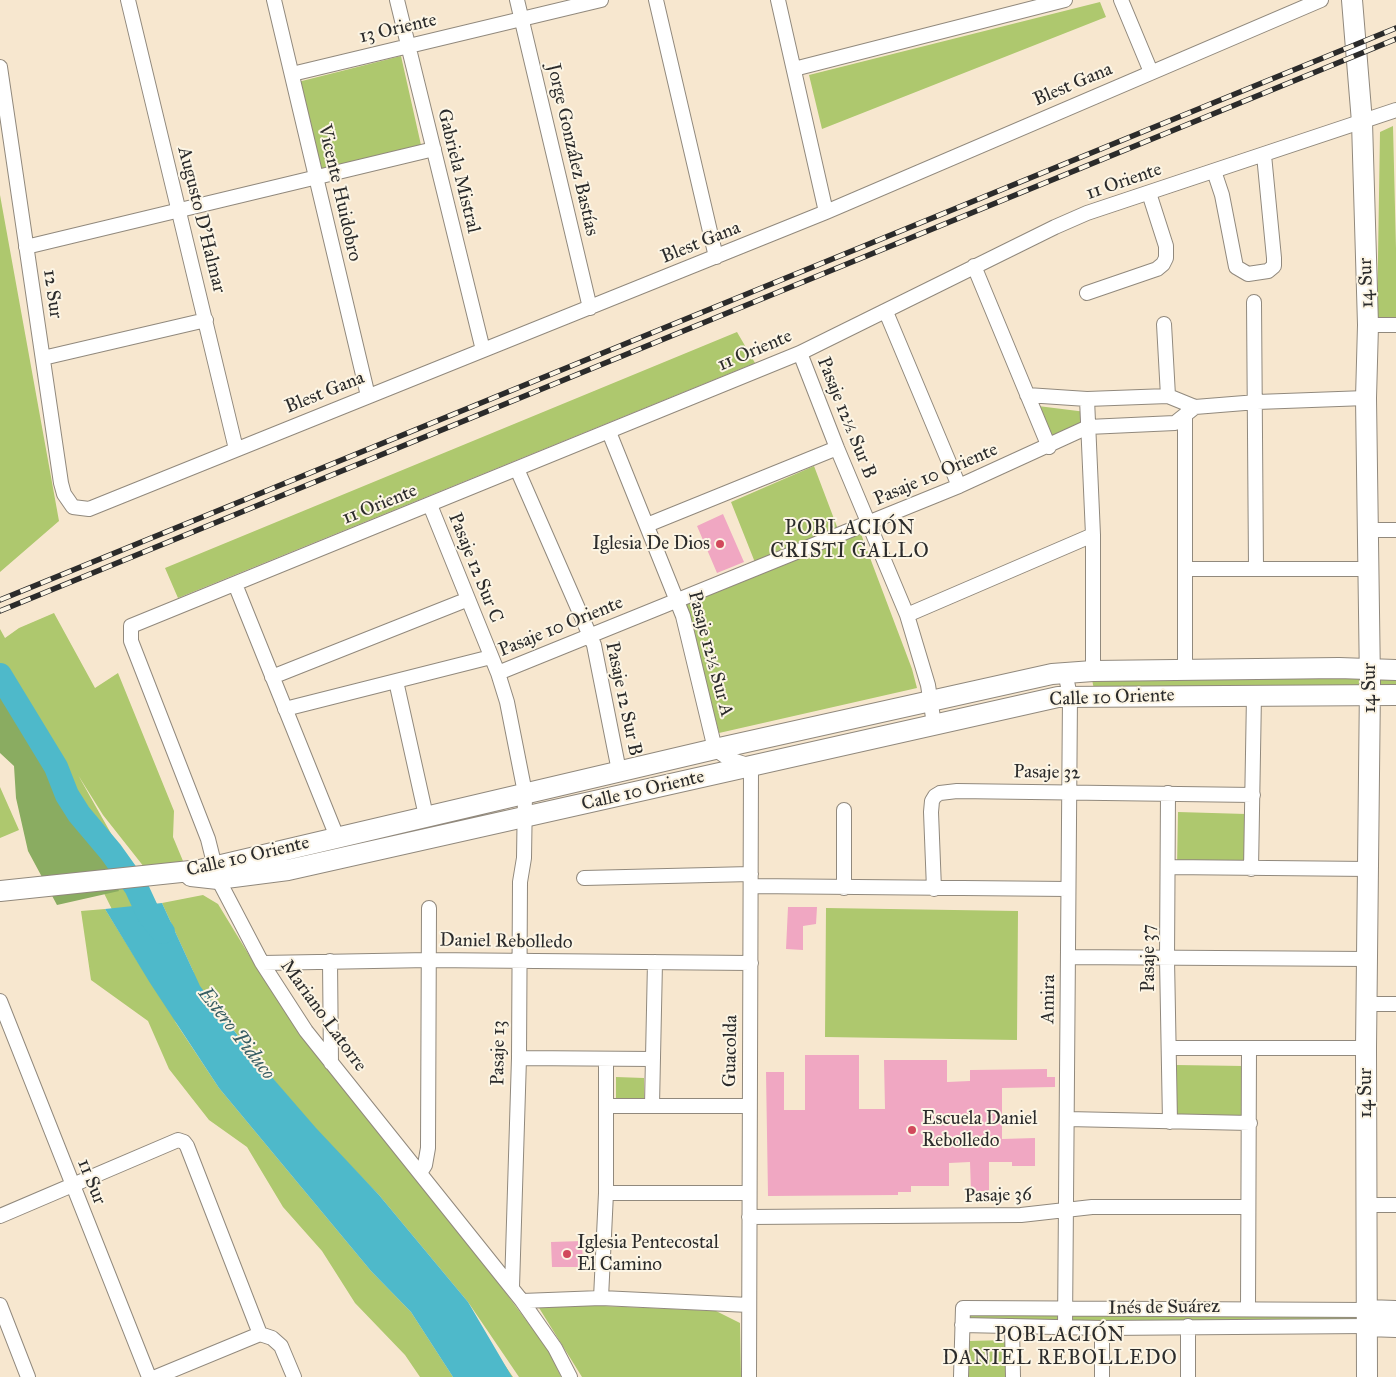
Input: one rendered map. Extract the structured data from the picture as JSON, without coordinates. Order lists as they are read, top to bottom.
{
  "streets": {
    "main road": ["14 Sur", "Calle 10 Oriente"],
    "street": [
      "13 Oriente",
      "Blest Gana",
      "Jorge González Bastías",
      "Gabriela Mistral",
      "11 Oriente",
      "Vicente Huidobro",
      "Augusto D'Halmar",
      "12 Sur",
      "Pasaje 12½ Sur B",
      "Pasaje 10 Oriente",
      "Pasaje 12 Sur C",
      "Pasaje 12½ Sur A",
      "Pasaje 12 Sur B",
      "Pasaje 32",
      "Daniel Rebolledo",
      "Pasaje 37",
      "Amira",
      "Mariano Latorre",
      "Guacolda",
      "Pasaje 13",
      "11 Sur",
      "Pasaje 36",
      "Inés de Suárez"
    ]
  },
  "crossings": [
    ["13 Oriente", "Jorge González Bastías"],
    ["13 Oriente", "Gabriela Mistral"],
    ["13 Oriente", "Vicente Huidobro"],
    ["Blest Gana", "Jorge González Bastías"],
    ["Blest Gana", "Gabriela Mistral"],
    ["Blest Gana", "Vicente Huidobro"],
    ["Blest Gana", "Augusto D'Halmar"],
    ["Blest Gana", "12 Sur"],
    ["11 Oriente", "14 Sur"],
    ["11 Oriente", "Pasaje 12½ Sur B"],
    ["11 Oriente", "Pasaje 12 Sur C"],
    ["11 Oriente", "Pasaje 12½ Sur A"],
    ["11 Oriente", "Pasaje 12 Sur B"],
    ["11 Oriente", "Mariano Latorre"],
    ["14 Sur", "Pasaje 10 Oriente"],
    ["14 Sur", "Calle 10 Oriente"],
    ["14 Sur", "Inés de Suárez"],
    ["Pasaje 12½ Sur B", "Pasaje 10 Oriente"],
    ["Pasaje 12½ Sur B", "Calle 10 Oriente"],
    ["Pasaje 10 Oriente", "Pasaje 12 Sur C"],
    ["Pasaje 10 Oriente", "Pasaje 12½ Sur A"],
    ["Pasaje 10 Oriente", "Pasaje 12 Sur B"],
    ["Pasaje 12 Sur C", "Calle 10 Oriente"],
    ["Pasaje 12 Sur C", "Pasaje 13"],
    ["Pasaje 12½ Sur A", "Calle 10 Oriente"],
    ["Calle 10 Oriente", "Pasaje 12 Sur B"],
    ["Calle 10 Oriente", "Amira"],
    ["Calle 10 Oriente", "Mariano Latorre"],
    ["Calle 10 Oriente", "Guacolda"],
    ["Calle 10 Oriente", "Pasaje 13"],
    ["Pasaje 32", "Pasaje 37"],
    ["Pasaje 32", "Amira"],
    ["Daniel Rebolledo", "Mariano Latorre"],
    ["Daniel Rebolledo", "Guacolda"],
    ["Daniel Rebolledo", "Pasaje 13"],
    ["Amira", "Pasaje 36"],
    ["Amira", "Inés de Suárez"],
    ["Mariano Latorre", "Pasaje 13"],
    ["Guacolda", "Pasaje 36"]
  ],
  "districts": ["POBLACIÓN CRISTI GALLO", "POBLACIÓN DANIEL REBOLLEDO"],
  "water": ["Estero Piduco"],
  "places": ["Iglesia De Dios", "Escuela Daniel Rebolledo", "Iglesia Pentecostal El Camino"]
}
